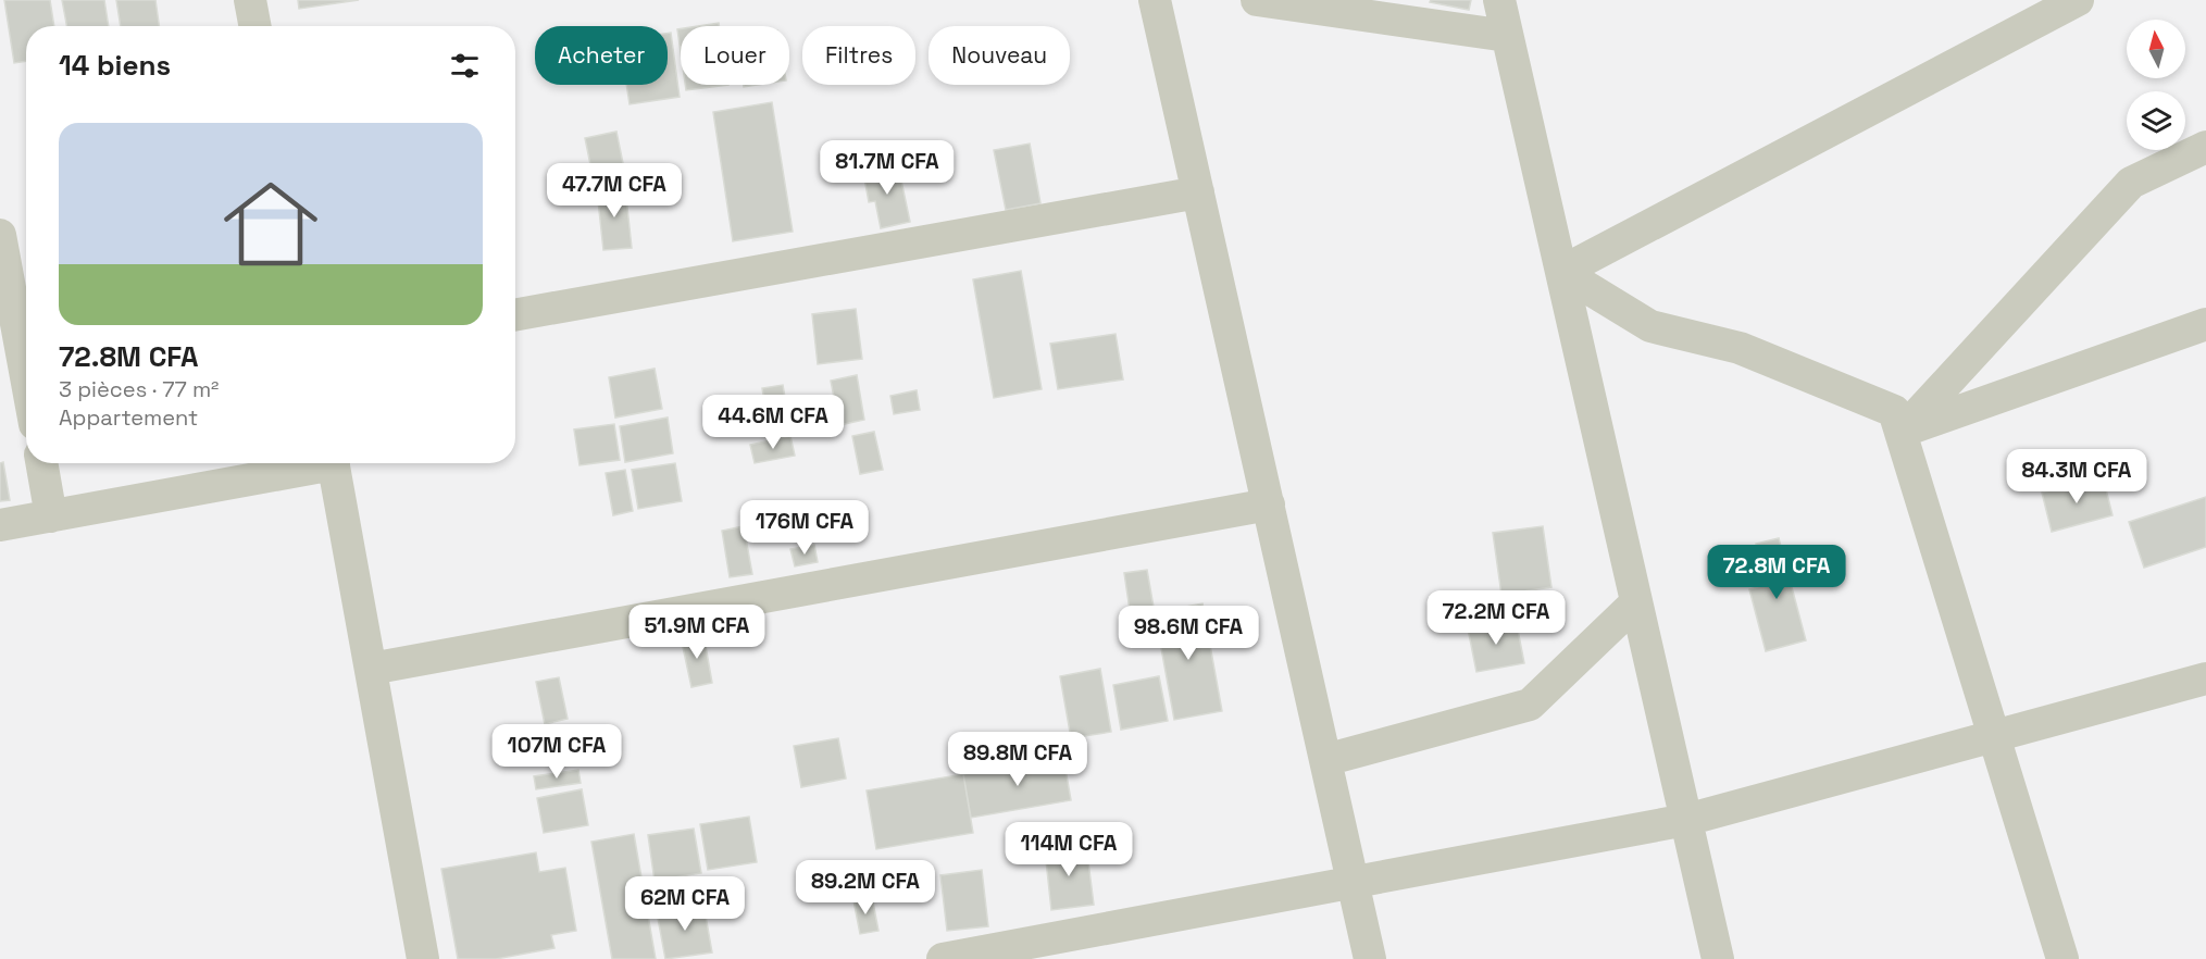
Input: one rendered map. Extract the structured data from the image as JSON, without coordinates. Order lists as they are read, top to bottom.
{
  "north": "top",
  "page": {
    "chip": [
      "Acheter",
      "Louer",
      "Filtres",
      "Nouveau"
    ],
    "heading": "14 biens",
    "list": [
      {
        "name": "72.8M CFA",
        "note": "3 pièces · 77 m² · Appartement"
      }
    ],
    "price": [
      "81.7M CFA",
      "47.7M CFA",
      "44.6M CFA",
      "84.3M CFA",
      "176M CFA",
      "72.8M CFA",
      "72.2M CFA",
      "51.9M CFA",
      "98.6M CFA",
      "107M CFA",
      "89.8M CFA",
      "114M CFA",
      "89.2M CFA",
      "62M CFA"
    ]
  }
}
